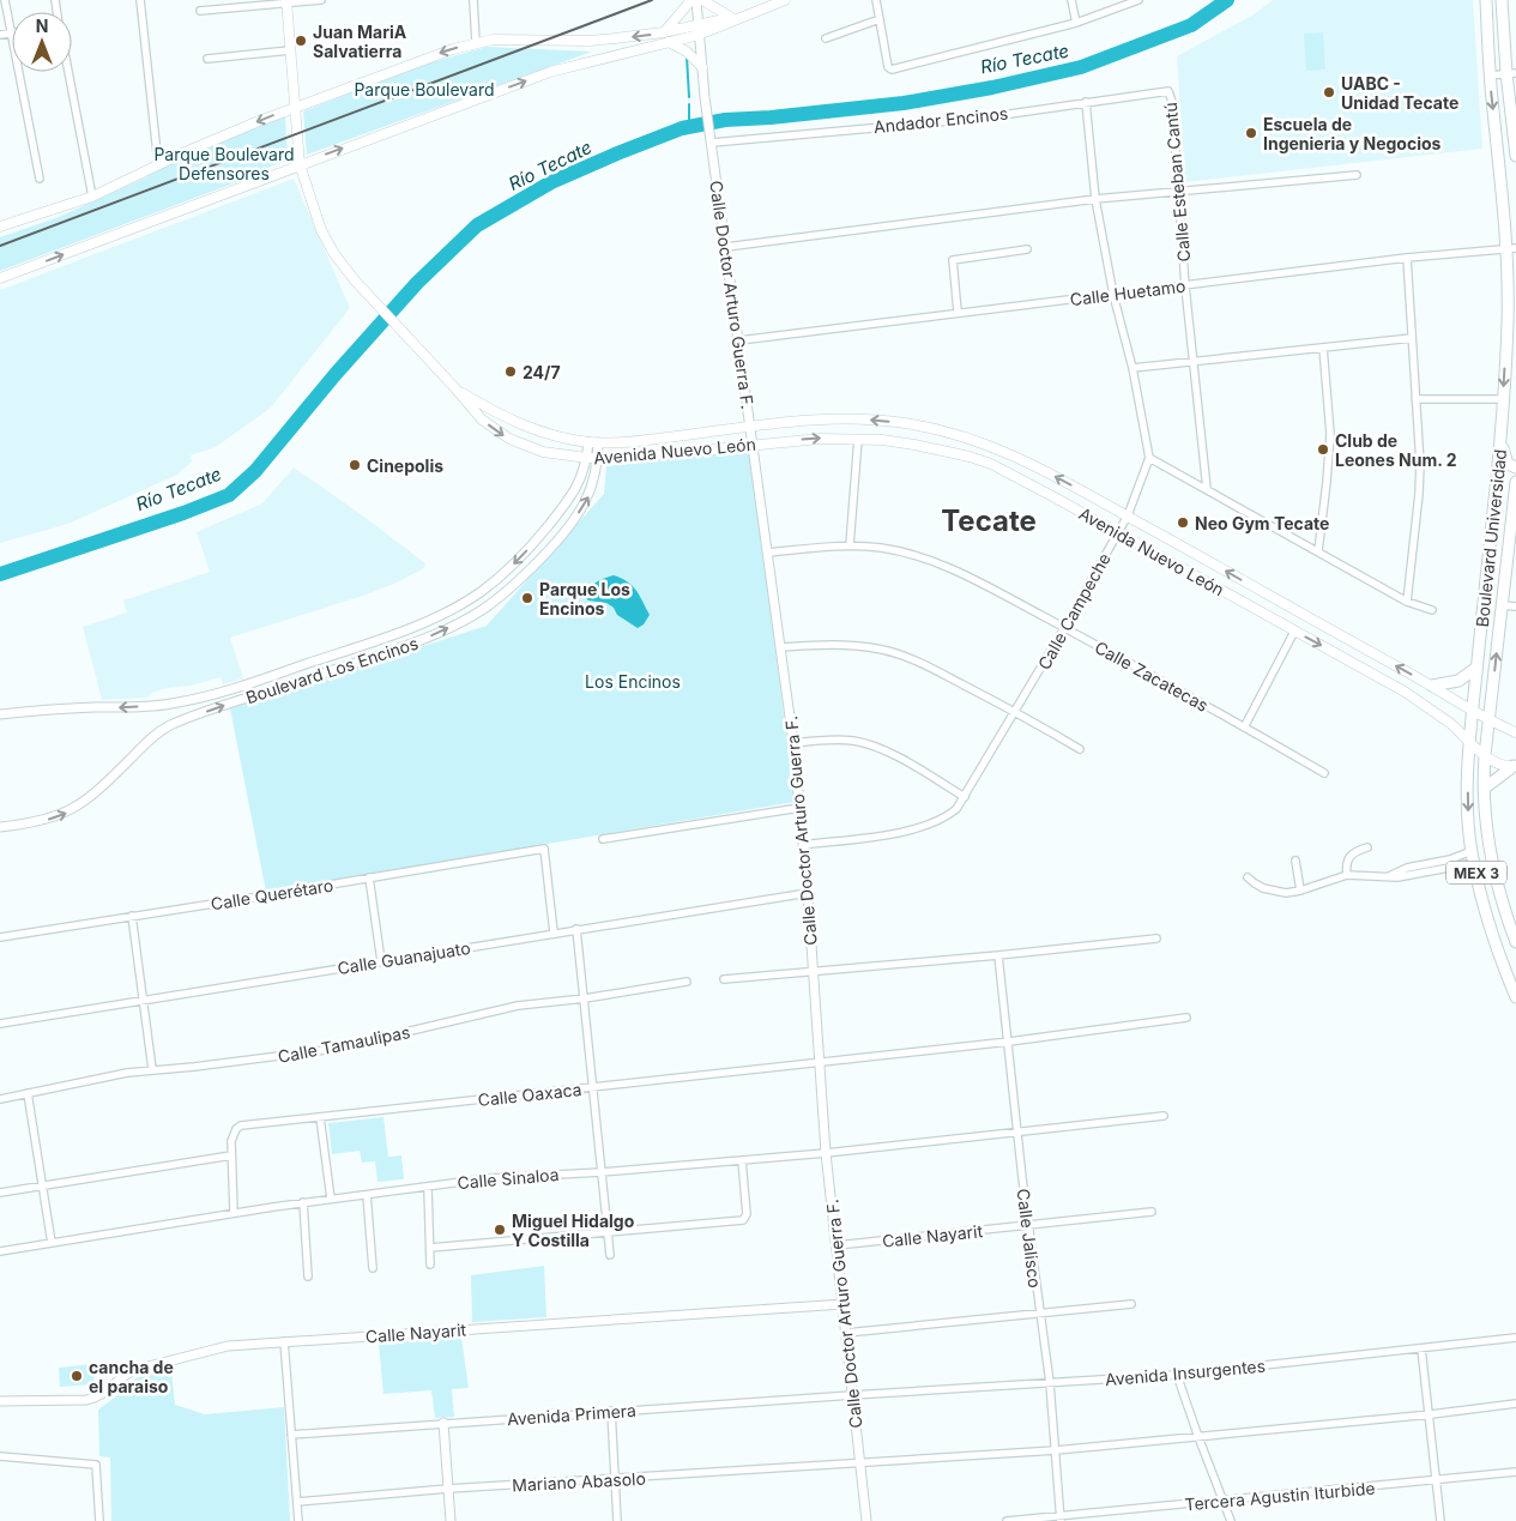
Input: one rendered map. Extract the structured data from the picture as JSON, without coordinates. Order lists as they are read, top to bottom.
{
  "streets": {
    "main road": ["Avenida Nuevo León", "Boulevard Universidad", "MEX 3"],
    "street": [
      "Andador Encinos",
      "Calle Esteban Cantú",
      "Calle Huetamo",
      "Calle Doctor Arturo Guerra F.",
      "Calle Campeche",
      "Boulevard Los Encinos",
      "Calle Zacatecas",
      "Calle Querétaro",
      "Calle Guanajuato",
      "Calle Tamaulipas",
      "Calle Oaxaca",
      "Calle Sinaloa",
      "Calle Nayarit",
      "Calle Jalisco",
      "Avenida Insurgentes",
      "Avenida Primera",
      "Mariano Abasolo",
      "Tercera Agustin Iturbide"
    ]
  },
  "crossings": [
    ["Andador Encinos", "Calle Esteban Cantú"],
    ["Andador Encinos", "Calle Doctor Arturo Guerra F."],
    ["Calle Esteban Cantú", "Calle Huetamo"],
    ["Calle Huetamo", "Calle Doctor Arturo Guerra F."],
    ["Calle Huetamo", "Boulevard Universidad"],
    ["Calle Doctor Arturo Guerra F.", "Avenida Nuevo León"],
    ["Calle Doctor Arturo Guerra F.", "Calle Campeche"],
    ["Calle Doctor Arturo Guerra F.", "Calle Zacatecas"],
    ["Calle Doctor Arturo Guerra F.", "Calle Guanajuato"],
    ["Calle Doctor Arturo Guerra F.", "Calle Oaxaca"],
    ["Calle Doctor Arturo Guerra F.", "Calle Sinaloa"],
    ["Calle Doctor Arturo Guerra F.", "Calle Nayarit"],
    ["Calle Doctor Arturo Guerra F.", "Avenida Insurgentes"],
    ["Calle Doctor Arturo Guerra F.", "Avenida Primera"],
    ["Calle Doctor Arturo Guerra F.", "Mariano Abasolo"],
    ["Avenida Nuevo León", "Boulevard Universidad"],
    ["Avenida Nuevo León", "Calle Campeche"],
    ["Avenida Nuevo León", "Boulevard Los Encinos"],
    ["Calle Campeche", "Calle Zacatecas"],
    ["Calle Querétaro", "Calle Guanajuato"],
    ["Calle Oaxaca", "Calle Jalisco"],
    ["Calle Sinaloa", "Calle Jalisco"],
    ["Calle Nayarit", "Calle Jalisco"],
    ["Calle Jalisco", "Avenida Insurgentes"],
    ["Calle Jalisco", "Mariano Abasolo"],
    ["Calle Jalisco", "Tercera Agustin Iturbide"],
    ["Avenida Insurgentes", "Avenida Primera"]
  ],
  "districts": ["Tecate"],
  "water": ["Río Tecate"],
  "parks": ["Parque Boulevard", "Parque Boulevard Defensores", "Los Encinos"],
  "places": [
    "Juan MariA Salvatierra",
    "UABC - Unidad Tecate",
    "Escuela de Ingenieria y Negocios",
    "24/7",
    "Club de Leones Num. 2",
    "Cinepolis",
    "Neo Gym Tecate",
    "Parque Los Encinos",
    "Miguel Hidalgo Y Costilla",
    "cancha de el paraiso"
  ],
  "north": "top"
}
